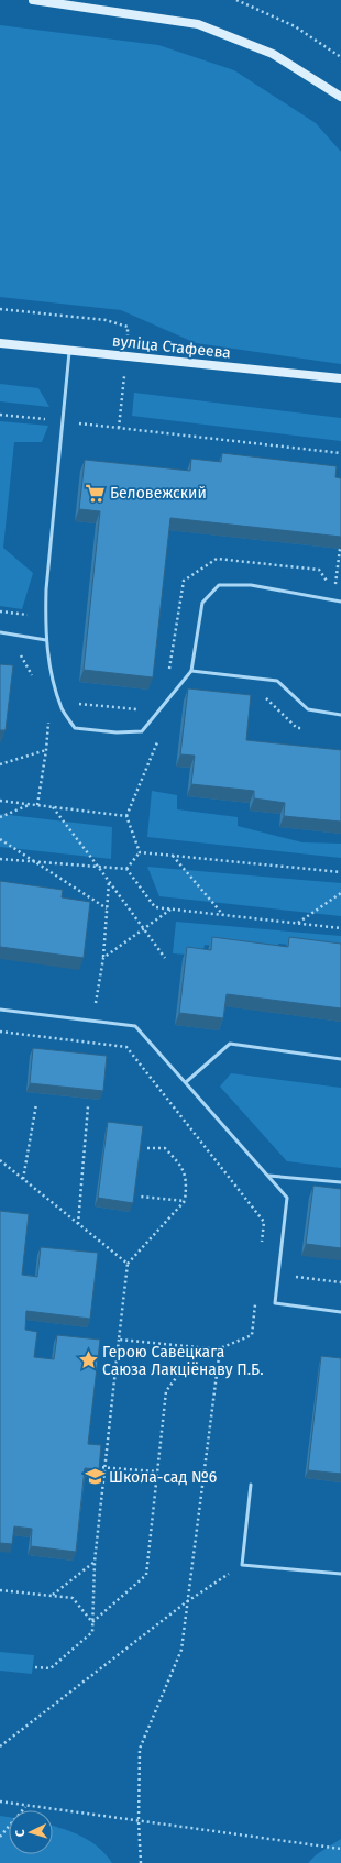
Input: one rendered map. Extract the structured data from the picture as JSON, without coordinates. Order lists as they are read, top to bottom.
{
  "streets": {
    "street": ["вуліца Стафеева"]
  },
  "places": {
    "supermarket": ["Беловежский"],
    "place": ["Герою Савецкага Саюза Лакціёнаву П.Б."],
    "school or university": ["Школа-сад №6"]
  },
  "north": "left"
}
